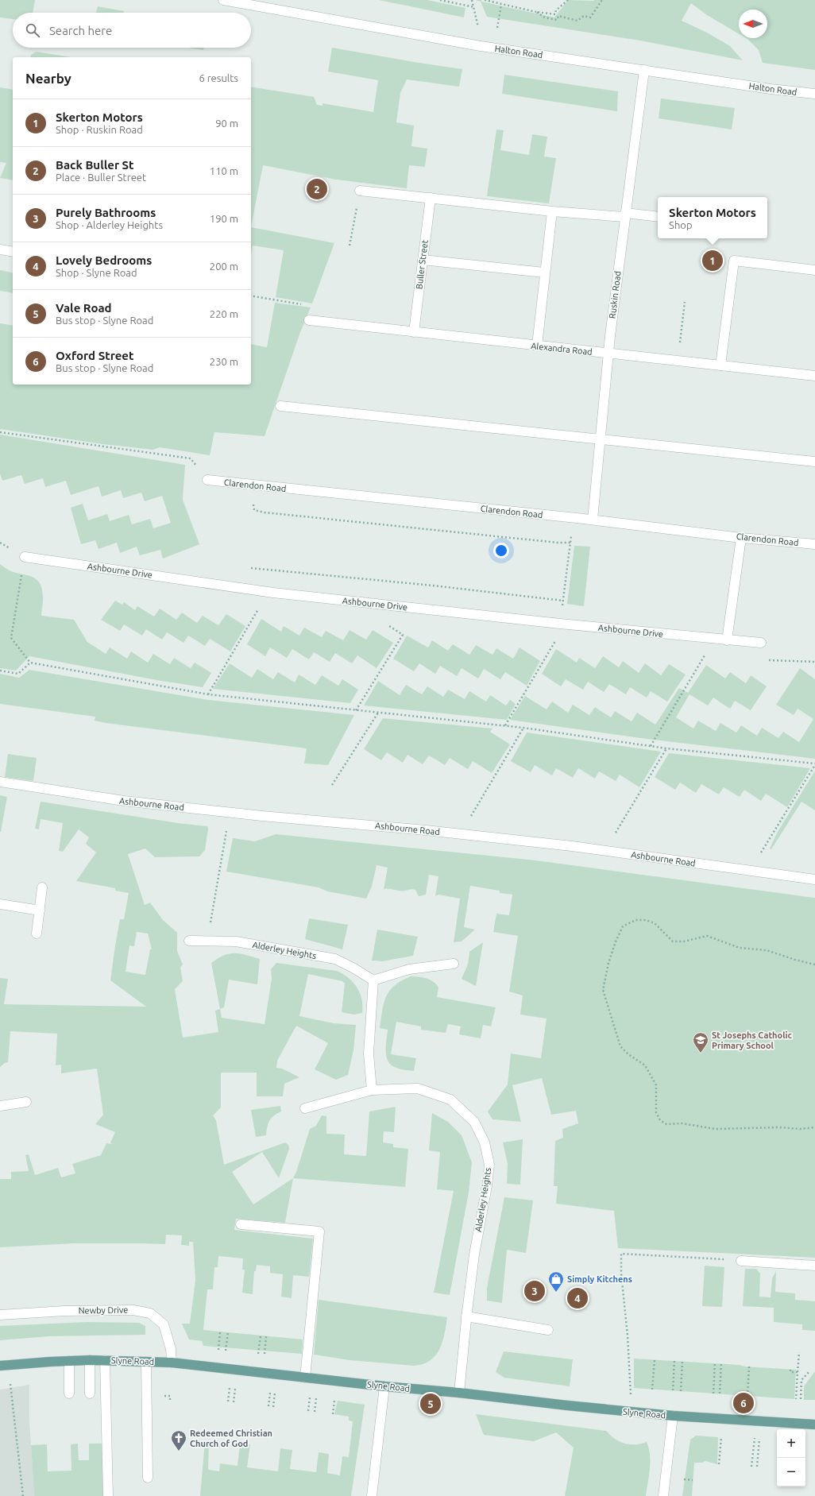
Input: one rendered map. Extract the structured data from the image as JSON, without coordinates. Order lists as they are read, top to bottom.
{
  "streets": {
    "main road": ["Slyne Road"],
    "street": [
      "Halton Road",
      "Buller Street",
      "Ruskin Road",
      "Alexandra Road",
      "Clarendon Road",
      "Ashbourne Drive",
      "Ashbourne Road",
      "Alderley Heights",
      "Newby Drive"
    ]
  },
  "crossings": [
    ["Halton Road", "Ruskin Road"],
    ["Buller Street", "Alexandra Road"],
    ["Ruskin Road", "Alexandra Road"],
    ["Ruskin Road", "Clarendon Road"],
    ["Alderley Heights", "Slyne Road"],
    ["Newby Drive", "Slyne Road"]
  ],
  "places": {
    "school or university": ["St Josephs Catholic Primary School"],
    "shop": ["Simply Kitchens"],
    "church": ["Redeemed Christian Church of God"]
  },
  "north": "left",
  "page": {
    "search": "Search here",
    "heading": ["Nearby", "6 results"],
    "list": [
      {
        "mark": "1",
        "name": "Skerton Motors",
        "note": "Shop · Ruskin Road",
        "value": "90 m"
      },
      {
        "mark": "2",
        "name": "Back Buller St",
        "note": "Place · Buller Street",
        "value": "110 m"
      },
      {
        "mark": "3",
        "name": "Purely Bathrooms",
        "note": "Shop · Alderley Heights",
        "value": "190 m"
      },
      {
        "mark": "4",
        "name": "Lovely Bedrooms",
        "note": "Shop · Slyne Road",
        "value": "200 m"
      },
      {
        "mark": "5",
        "name": "Vale Road",
        "note": "Bus stop · Slyne Road",
        "value": "220 m"
      },
      {
        "mark": "6",
        "name": "Oxford Street",
        "note": "Bus stop · Slyne Road",
        "value": "230 m"
      }
    ],
    "pins": [
      "2",
      "1",
      "3",
      "4",
      "6",
      "5"
    ],
    "popup": ["Skerton Motors", "Shop"],
    "map_buttons": ["+", "−"]
  }
}
